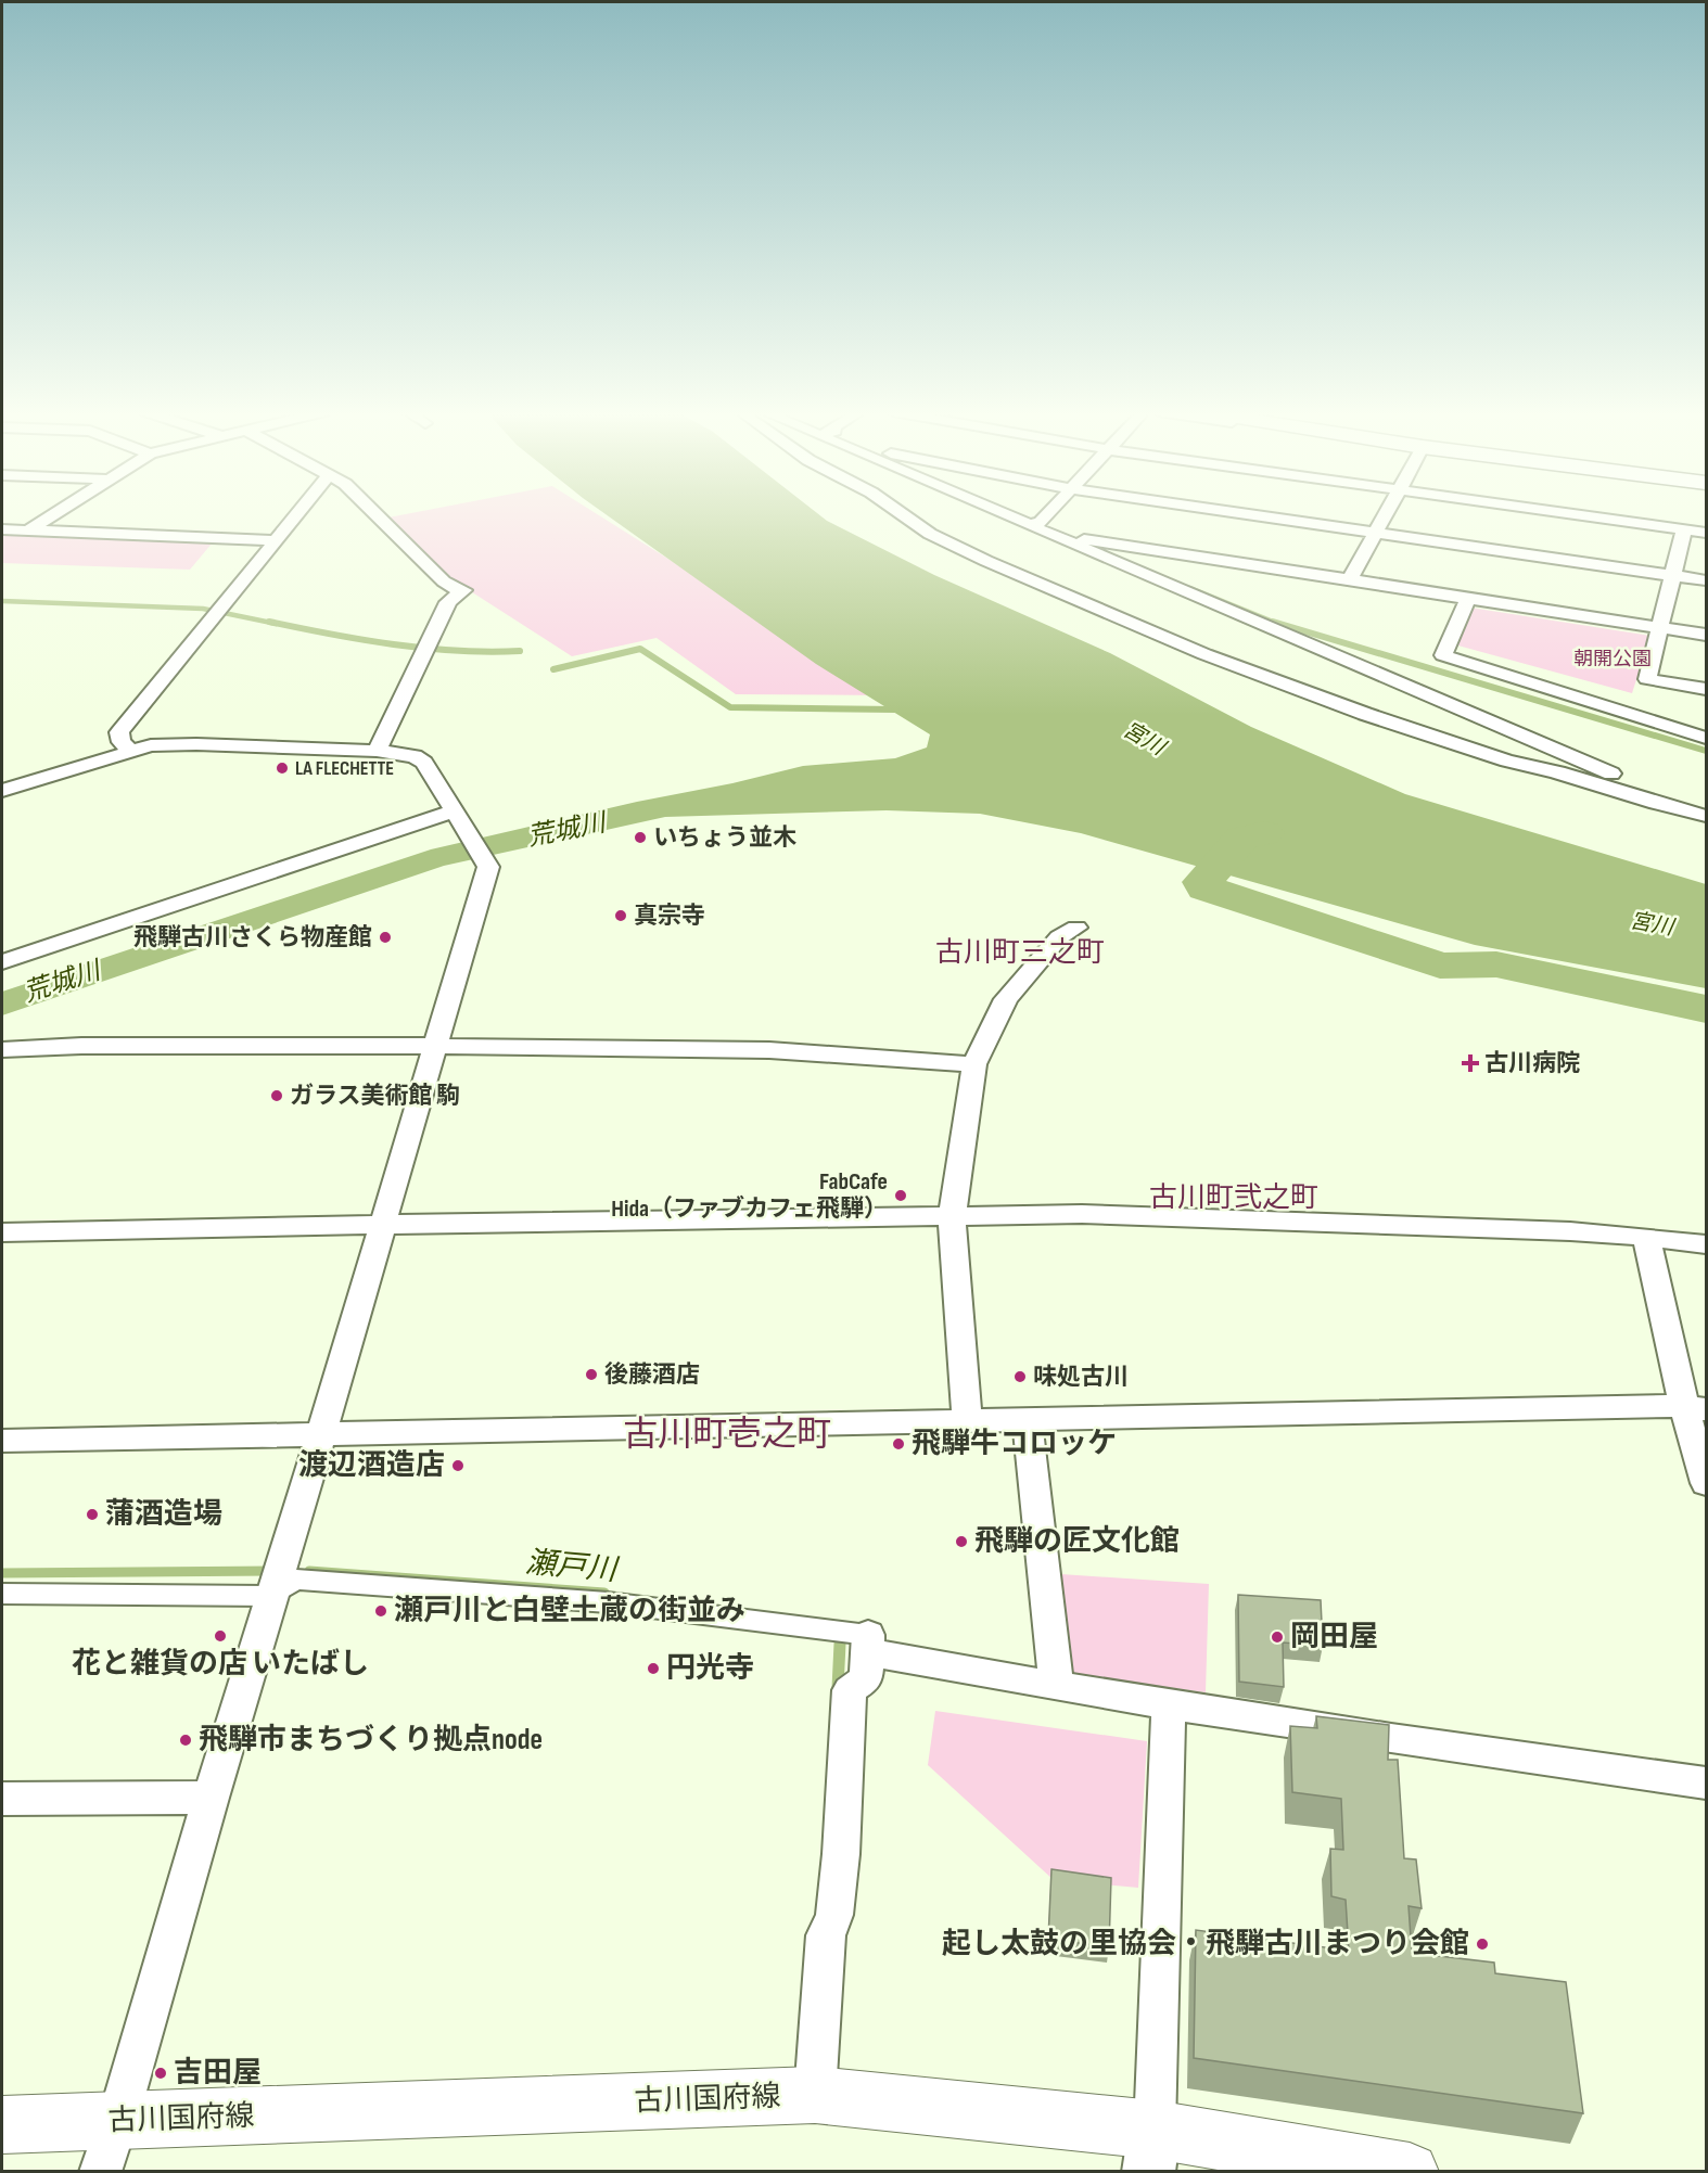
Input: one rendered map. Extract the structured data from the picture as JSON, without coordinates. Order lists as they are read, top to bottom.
{
  "streets": {
    "main road": ["古川国府線"]
  },
  "districts": ["古川町三之町", "古川町弐之町", "古川町壱之町"],
  "water": ["宮川", "荒城川", "瀬戸川"],
  "parks": ["朝開公園"],
  "places": {
    "other": [
      "LA FLECHETTE",
      "いちょう並木",
      "真宗寺",
      "飛騨古川さくら物産館",
      "ガラス美術館 駒",
      "FabCafe Hida（ファブカフェ飛騨）",
      "後藤酒店",
      "味処古川",
      "飛騨牛コロッケ",
      "渡辺酒造店",
      "蒲酒造場",
      "飛騨の匠文化館",
      "瀬戸川と白壁土蔵の街並み",
      "花と雑貨の店 いたばし",
      "岡田屋",
      "円光寺",
      "飛騨市まちづくり拠点node",
      "起し太鼓の里協会・飛騨古川まつり会館",
      "吉田屋"
    ],
    "health": ["古川病院"]
  }
}
